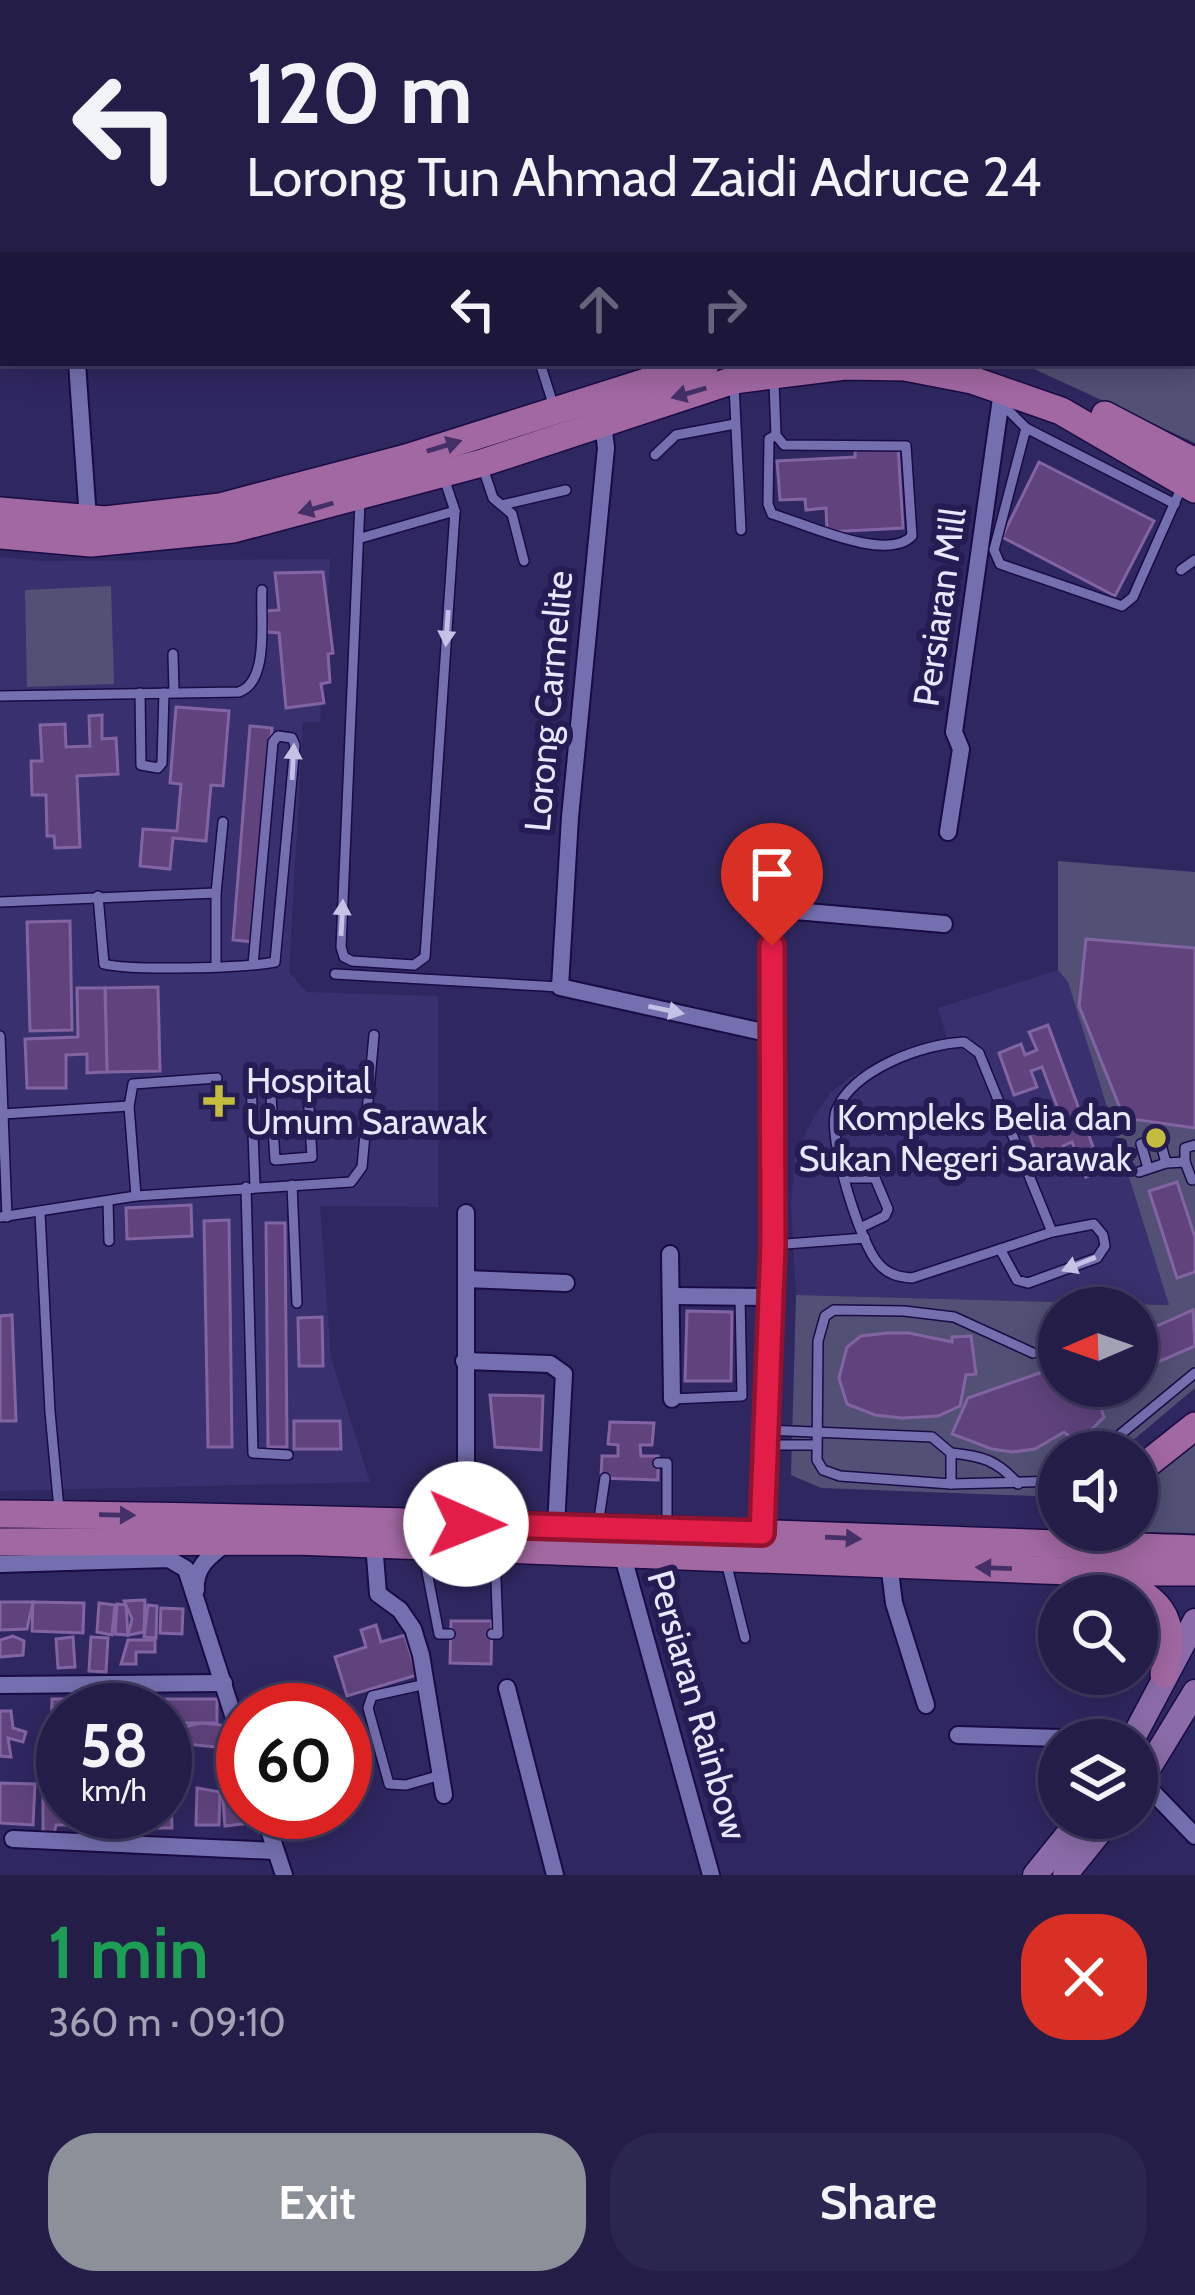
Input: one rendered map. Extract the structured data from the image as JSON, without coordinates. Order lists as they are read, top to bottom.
{
  "streets": {
    "street": ["Persiaran Mill", "Lorong Carmelite", "Persiaran Rainbow"]
  },
  "places": {
    "health": ["Hospital Umum Sarawak"],
    "other": ["Kompleks Belia dan Sukan Negeri Sarawak"]
  },
  "north": "left",
  "page": {
    "turn": ["120 m", "Lorong Tun Ahmad Zaidi Adruce 24"],
    "speed": "58 km/h",
    "limit": "60",
    "heading": ["1 min", "360 m · 09:10"],
    "buttons": ["Exit", "Share"]
  }
}
